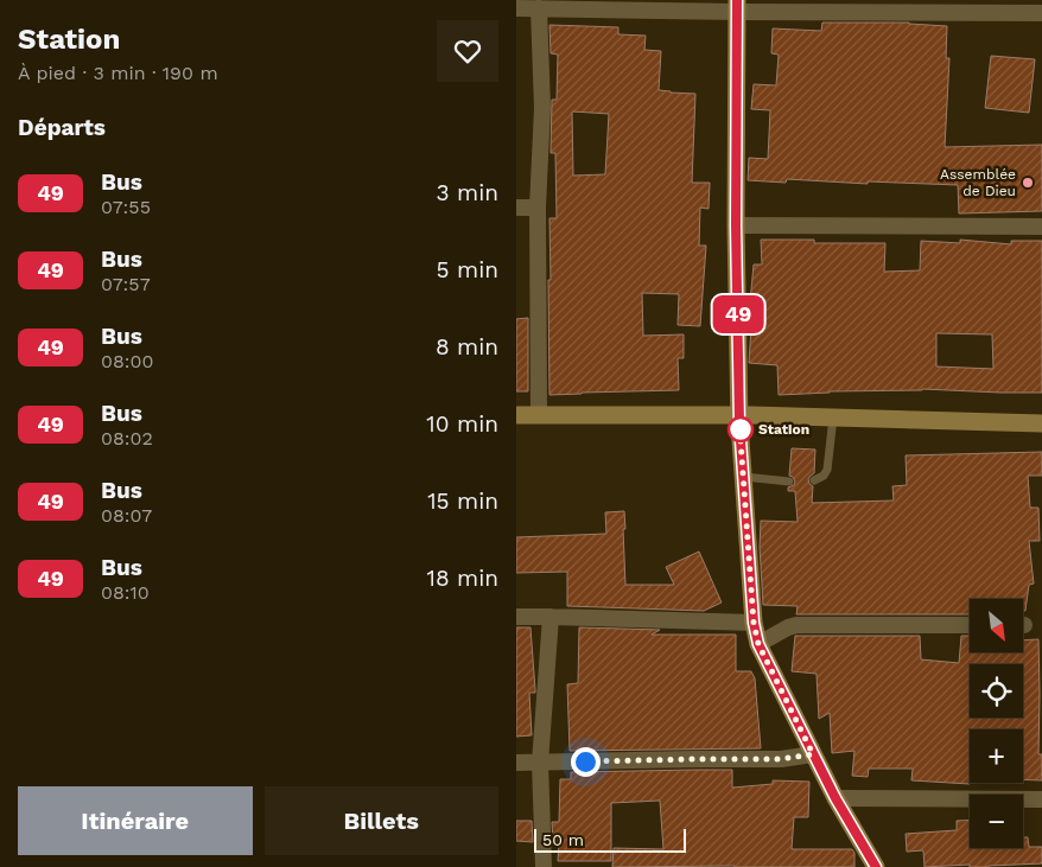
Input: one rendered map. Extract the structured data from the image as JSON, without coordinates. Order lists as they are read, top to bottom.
{
  "places": ["Assemblée de Dieu", "Station"],
  "lines": ["bus line 49"],
  "scale_bar": "50 m",
  "north": "bottom right",
  "page": {
    "heading": [
      ["Station", "À pied · 3 min · 190 m"],
      "Départs"
    ],
    "on_map": "49",
    "list": [
      {
        "mark": "49",
        "name": "Bus",
        "note": "07:55",
        "value": "3 min"
      },
      {
        "mark": "49",
        "name": "Bus",
        "note": "07:57",
        "value": "5 min"
      },
      {
        "mark": "49",
        "name": "Bus",
        "note": "08:00",
        "value": "8 min"
      },
      {
        "mark": "49",
        "name": "Bus",
        "note": "08:02",
        "value": "10 min"
      },
      {
        "mark": "49",
        "name": "Bus",
        "note": "08:07",
        "value": "15 min"
      },
      {
        "mark": "49",
        "name": "Bus",
        "note": "08:10",
        "value": "18 min"
      }
    ],
    "map_buttons": ["+", "−"],
    "buttons": ["Itinéraire", "Billets"],
    "scale": "50 m"
  }
}
